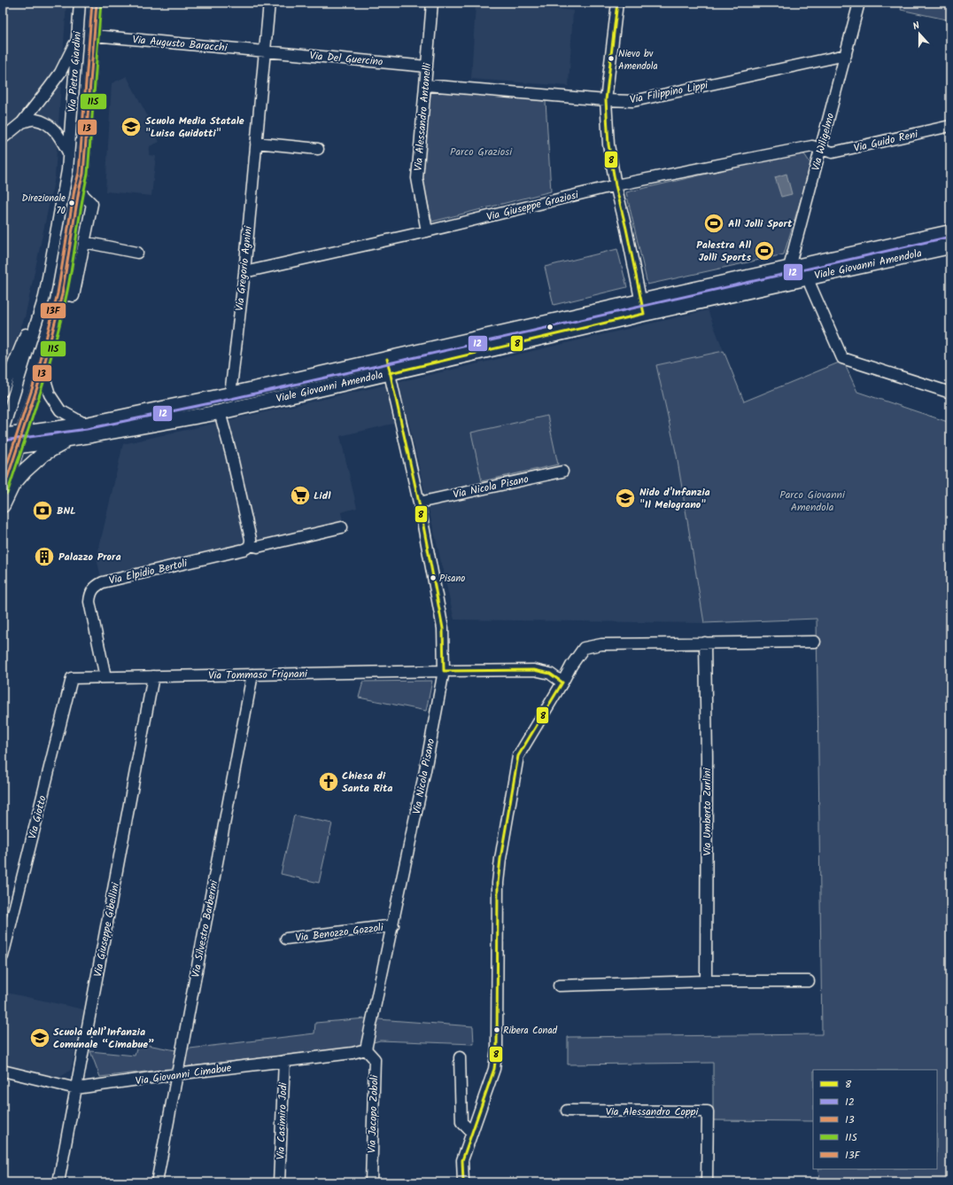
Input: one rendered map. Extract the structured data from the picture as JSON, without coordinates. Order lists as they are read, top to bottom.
{
  "streets": {
    "main road": ["Via Pietro Giardini", "Viale Giovanni Amendola"],
    "street": [
      "Via Augusto Baracchi",
      "Via Del Guercino",
      "Via Filippino Lippi",
      "Via Alessandro Antonelli",
      "Via Guido Reni",
      "Via Wiligelmo",
      "Via Giuseppe Graziosi",
      "Via Gregorio Agnini",
      "Via Nicola Pisano",
      "Via Elpidio Bertoli",
      "Via Tommaso Frignani",
      "Via Umberto Zurlini",
      "Via Giotto",
      "Via Silvestro Barberini",
      "Via Giuseppe Gibellini",
      "Via Benozzo Gozzoli",
      "Via Giovanni Cimabue",
      "Via Alessandro Coppi",
      "Via Jacopo Zoboli",
      "Via Casimiro Jodi"
    ]
  },
  "crossings": [
    ["Via Augusto Baracchi", "Via Del Guercino"],
    ["Via Augusto Baracchi", "Via Pietro Giardini"],
    ["Via Augusto Baracchi", "Via Gregorio Agnini"],
    ["Via Del Guercino", "Via Alessandro Antonelli"],
    ["Via Del Guercino", "Via Gregorio Agnini"],
    ["Via Pietro Giardini", "Viale Giovanni Amendola"],
    ["Via Filippino Lippi", "Via Alessandro Antonelli"],
    ["Via Filippino Lippi", "Via Wiligelmo"],
    ["Via Alessandro Antonelli", "Via Giuseppe Graziosi"],
    ["Via Guido Reni", "Via Wiligelmo"],
    ["Via Guido Reni", "Via Giuseppe Graziosi"],
    ["Via Wiligelmo", "Via Giuseppe Graziosi"],
    ["Via Wiligelmo", "Viale Giovanni Amendola"],
    ["Via Giuseppe Graziosi", "Via Gregorio Agnini"],
    ["Viale Giovanni Amendola", "Via Gregorio Agnini"],
    ["Viale Giovanni Amendola", "Via Nicola Pisano"],
    ["Via Nicola Pisano", "Via Tommaso Frignani"],
    ["Via Nicola Pisano", "Via Benozzo Gozzoli"],
    ["Via Nicola Pisano", "Via Giovanni Cimabue"],
    ["Via Nicola Pisano", "Via Jacopo Zoboli"],
    ["Via Elpidio Bertoli", "Via Tommaso Frignani"],
    ["Via Tommaso Frignani", "Via Giotto"],
    ["Via Tommaso Frignani", "Via Silvestro Barberini"],
    ["Via Tommaso Frignani", "Via Giuseppe Gibellini"],
    ["Via Silvestro Barberini", "Via Giovanni Cimabue"],
    ["Via Giuseppe Gibellini", "Via Giovanni Cimabue"],
    ["Via Giovanni Cimabue", "Via Jacopo Zoboli"],
    ["Via Giovanni Cimabue", "Via Casimiro Jodi"]
  ],
  "parks": ["Parco Graziosi", "Parco Giovanni Amendola"],
  "places": {
    "other": [
      "Nievo bv Amendola",
      "Direzionale 70",
      "Pisano",
      "Ribera Conad"
    ],
    "school or university": ["Scuola Media Statale \"Luisa Guidotti\"", "Nido d'Infanzia \"Il Melograno\"", "Scuola dell’Infanzia Comunale “Cimabue”"],
    "sports": ["All Jolli Sport", "Palestra All Jolli Sports"],
    "supermarket": ["Lidl"],
    "bank": ["BNL"],
    "building": ["Palazzo Prora"],
    "church": ["Chiesa di Santa Rita"]
  },
  "lines": [
    "transit line 8",
    "transit line 13",
    "transit line 11S",
    "transit line 13F",
    "transit line 12"
  ],
  "legend": [
    "8",
    "12",
    "13",
    "11S",
    "13F"
  ],
  "north": "top"
}
